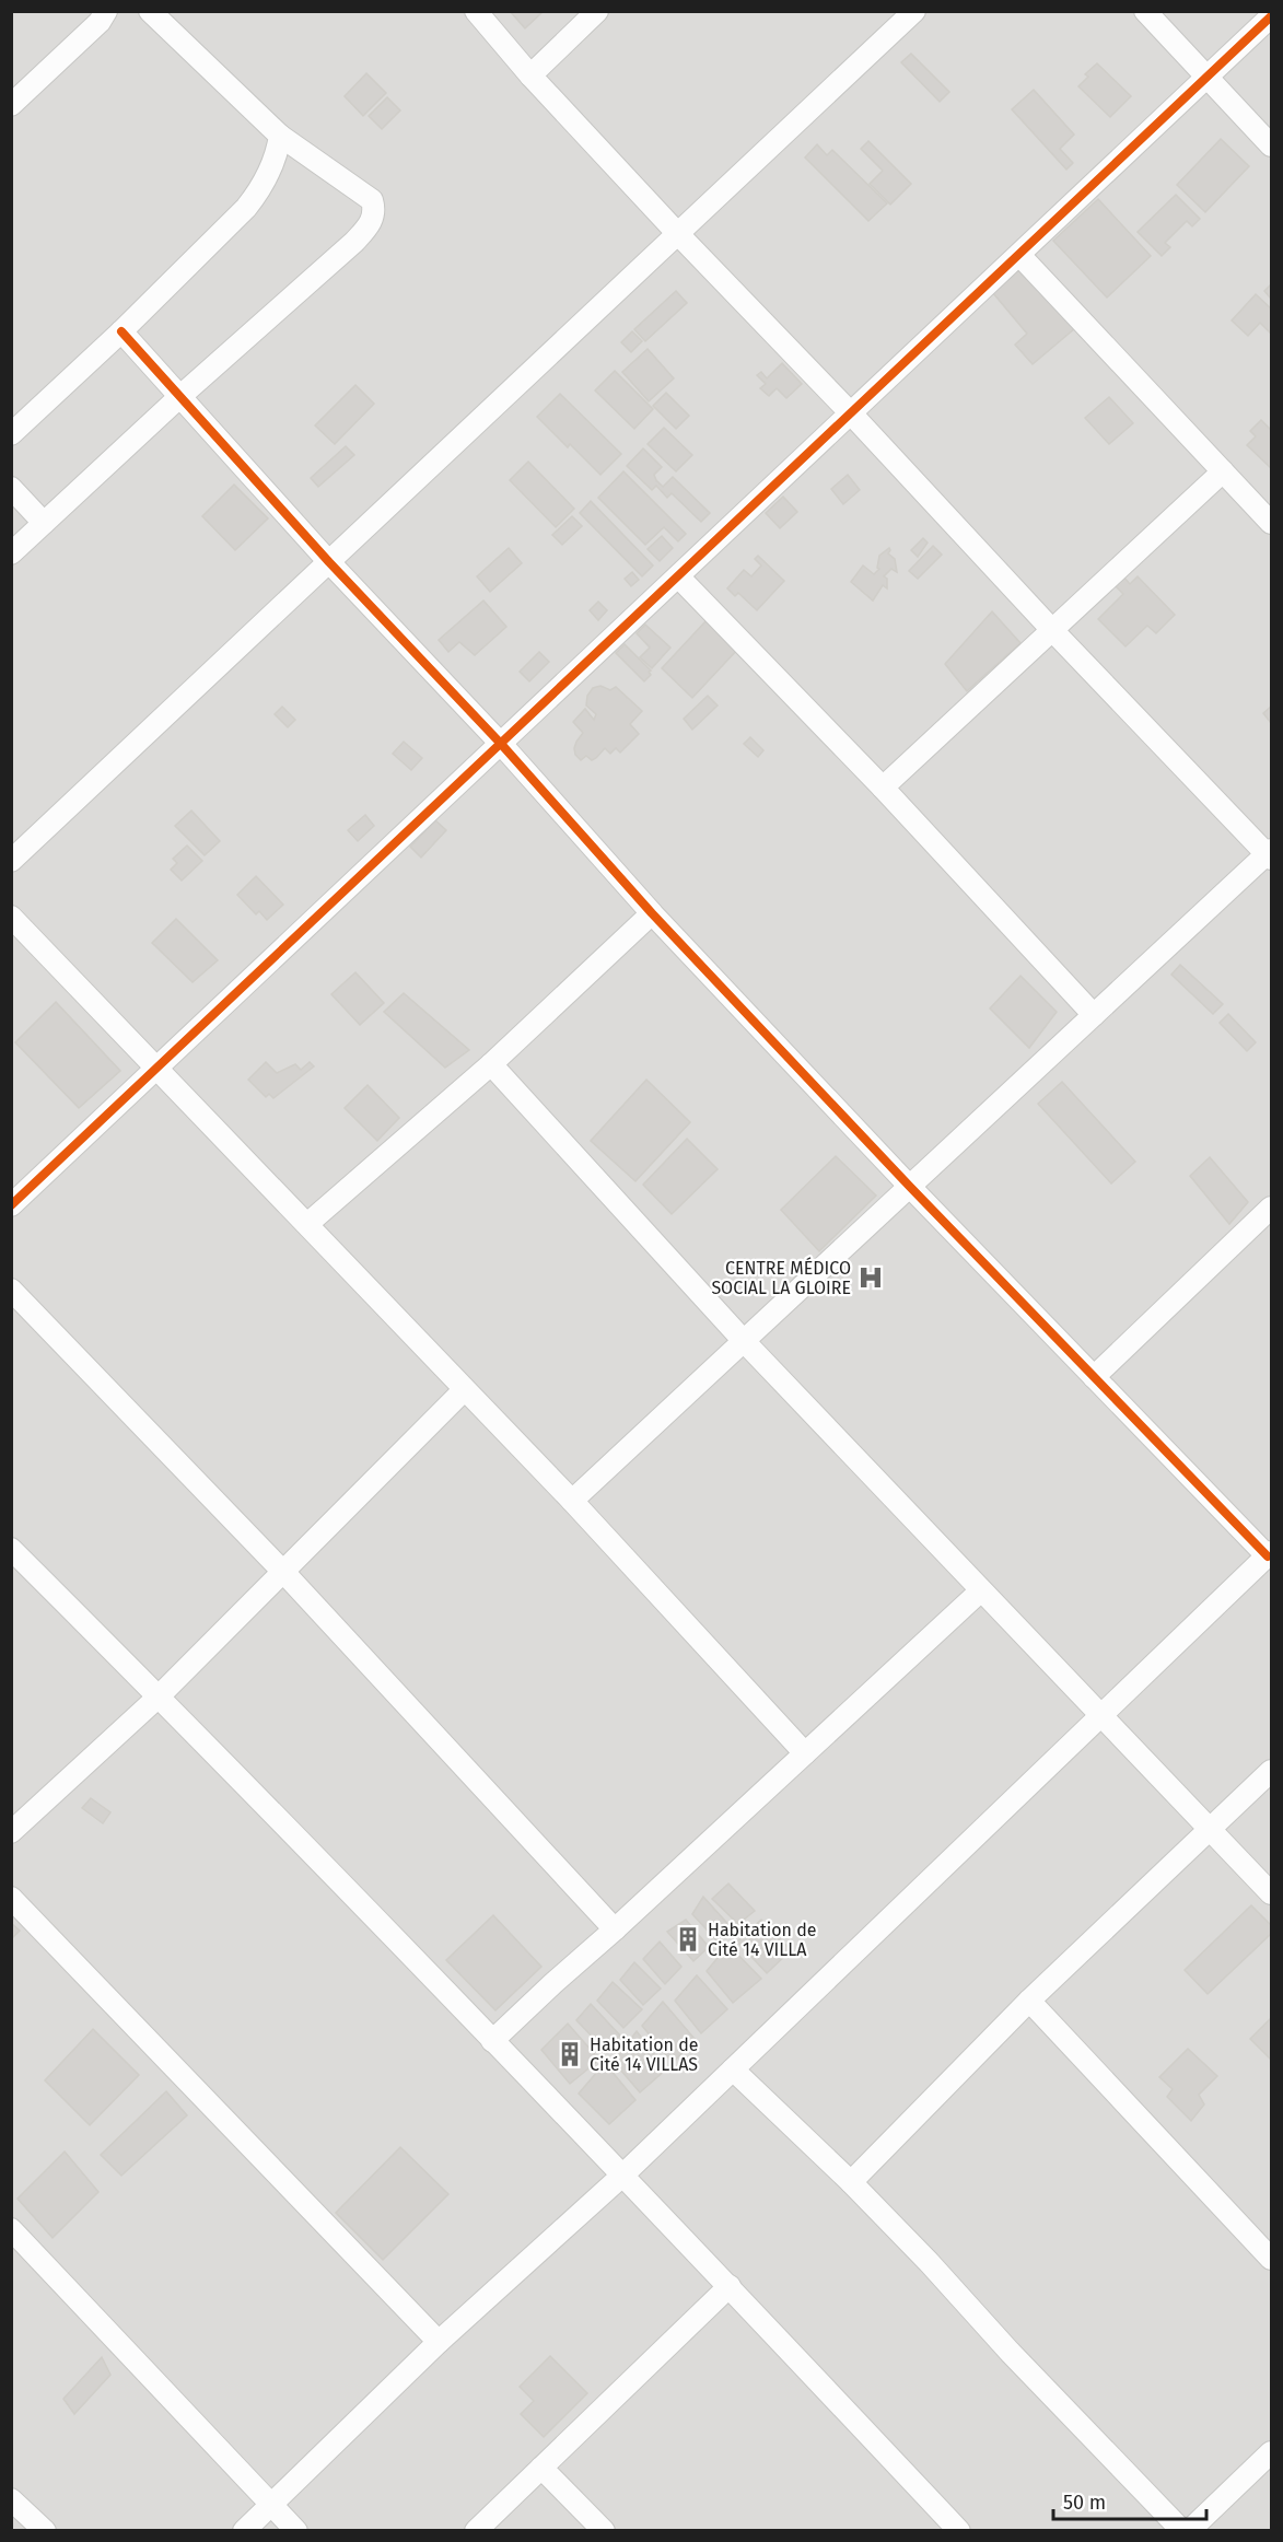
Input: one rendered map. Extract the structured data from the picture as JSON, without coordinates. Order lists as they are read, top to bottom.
{
  "places": {
    "hospital": ["CENTRE MÉDICO SOCIAL LA GLOIRE"],
    "building": ["Habitation de Cité 14 VILLA", "Habitation de Cité 14 VILLAS"]
  },
  "scale_bar": "50 m"
}
